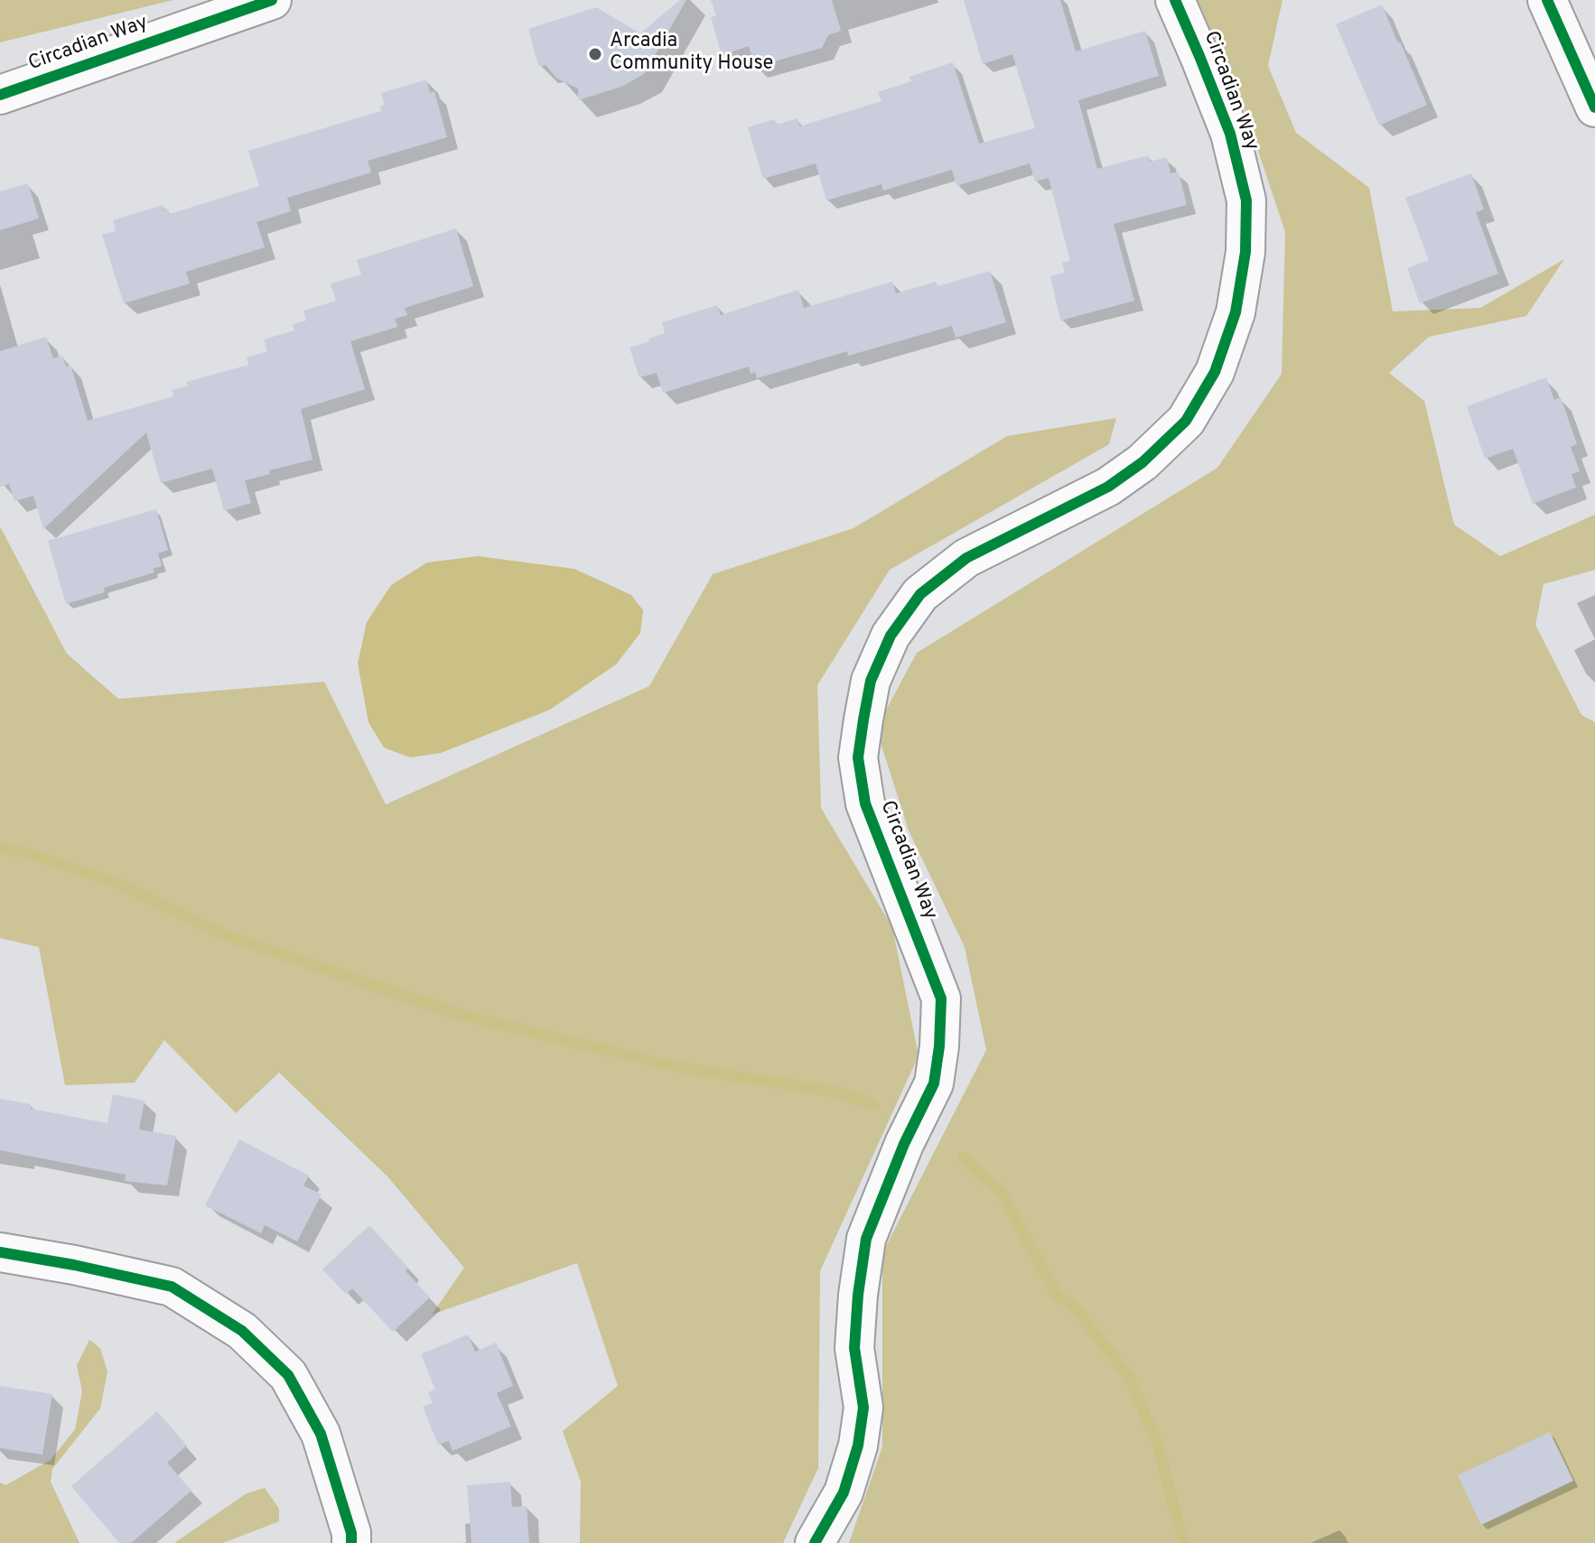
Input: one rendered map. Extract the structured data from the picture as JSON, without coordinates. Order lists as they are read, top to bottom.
{
  "streets": {
    "street": ["Circadian Way"]
  },
  "places": ["Arcadia Community House"]
}
